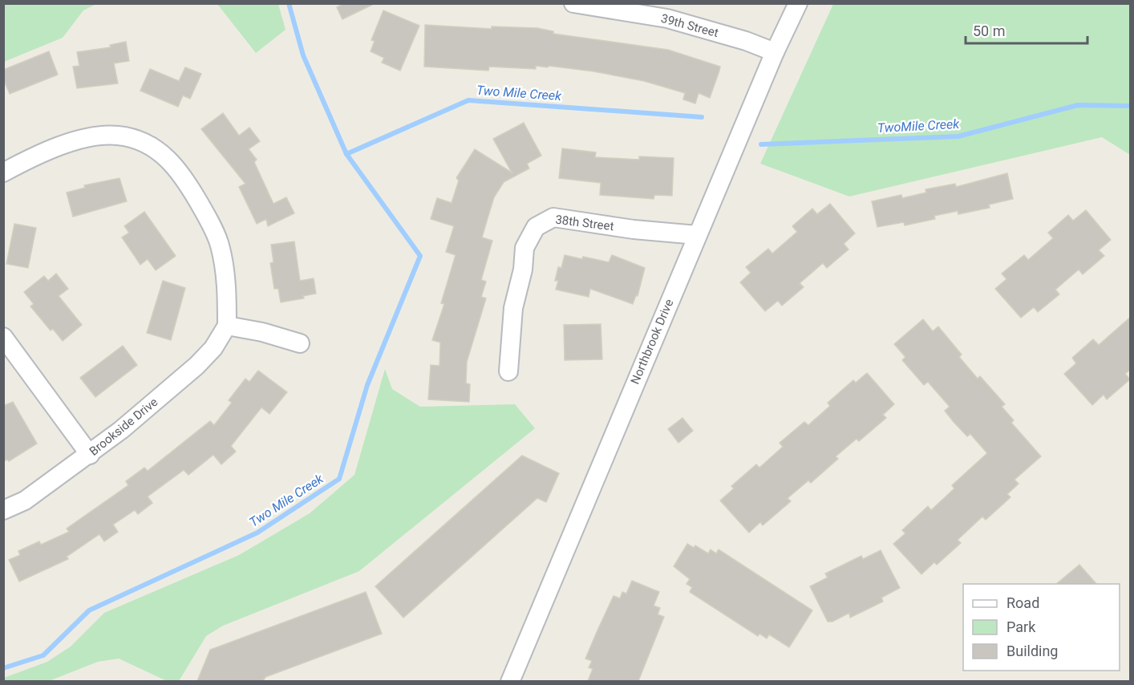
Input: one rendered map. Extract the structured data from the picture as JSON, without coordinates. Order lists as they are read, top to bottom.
{
  "streets": {
    "street": [
      "39th Street",
      "38th Street",
      "Northbrook Drive",
      "Brookside Drive"
    ]
  },
  "crossings": [
    ["39th Street", "Northbrook Drive"],
    ["38th Street", "Northbrook Drive"]
  ],
  "water": ["Two Mile Creek", "TwoMile Creek"],
  "legend": ["Road", "Park", "Building"],
  "scale_bar": "50 m"
}
